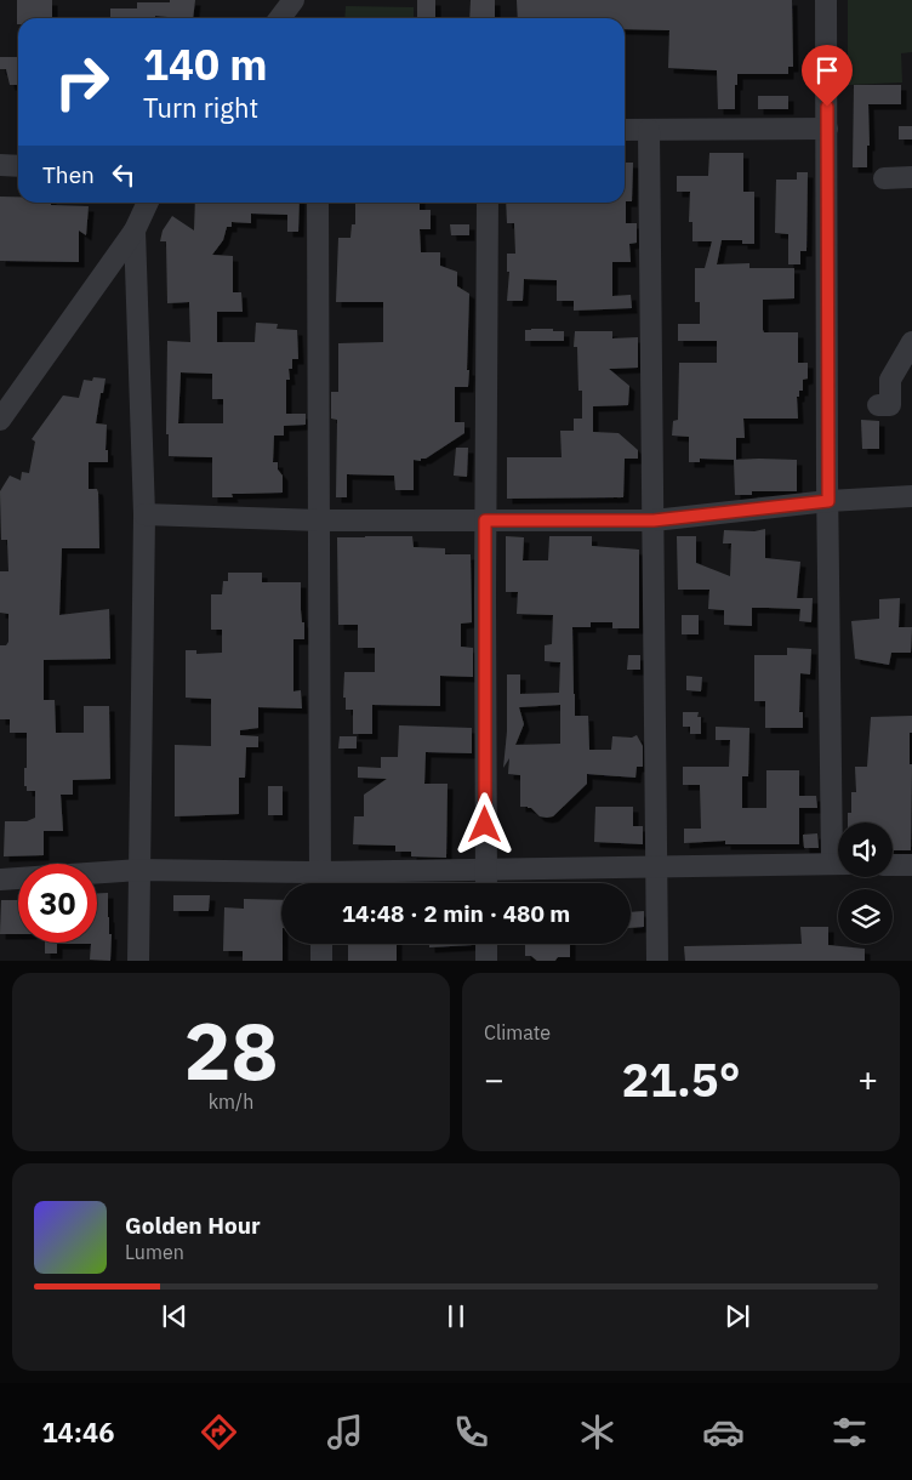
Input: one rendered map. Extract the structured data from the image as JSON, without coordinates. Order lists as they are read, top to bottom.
{
  "page": {
    "turn": ["140 m", "Turn right"],
    "then": "Then",
    "limit": "30",
    "trip": "14:48 · 2 min · 480 m",
    "tile": [
      ["28", "km/h"],
      "Climate"
    ],
    "heat": ["−", "21.5°", "+"],
    "song": ["Golden Hour", "Lumen"],
    "tabs": "14:46"
  }
}
